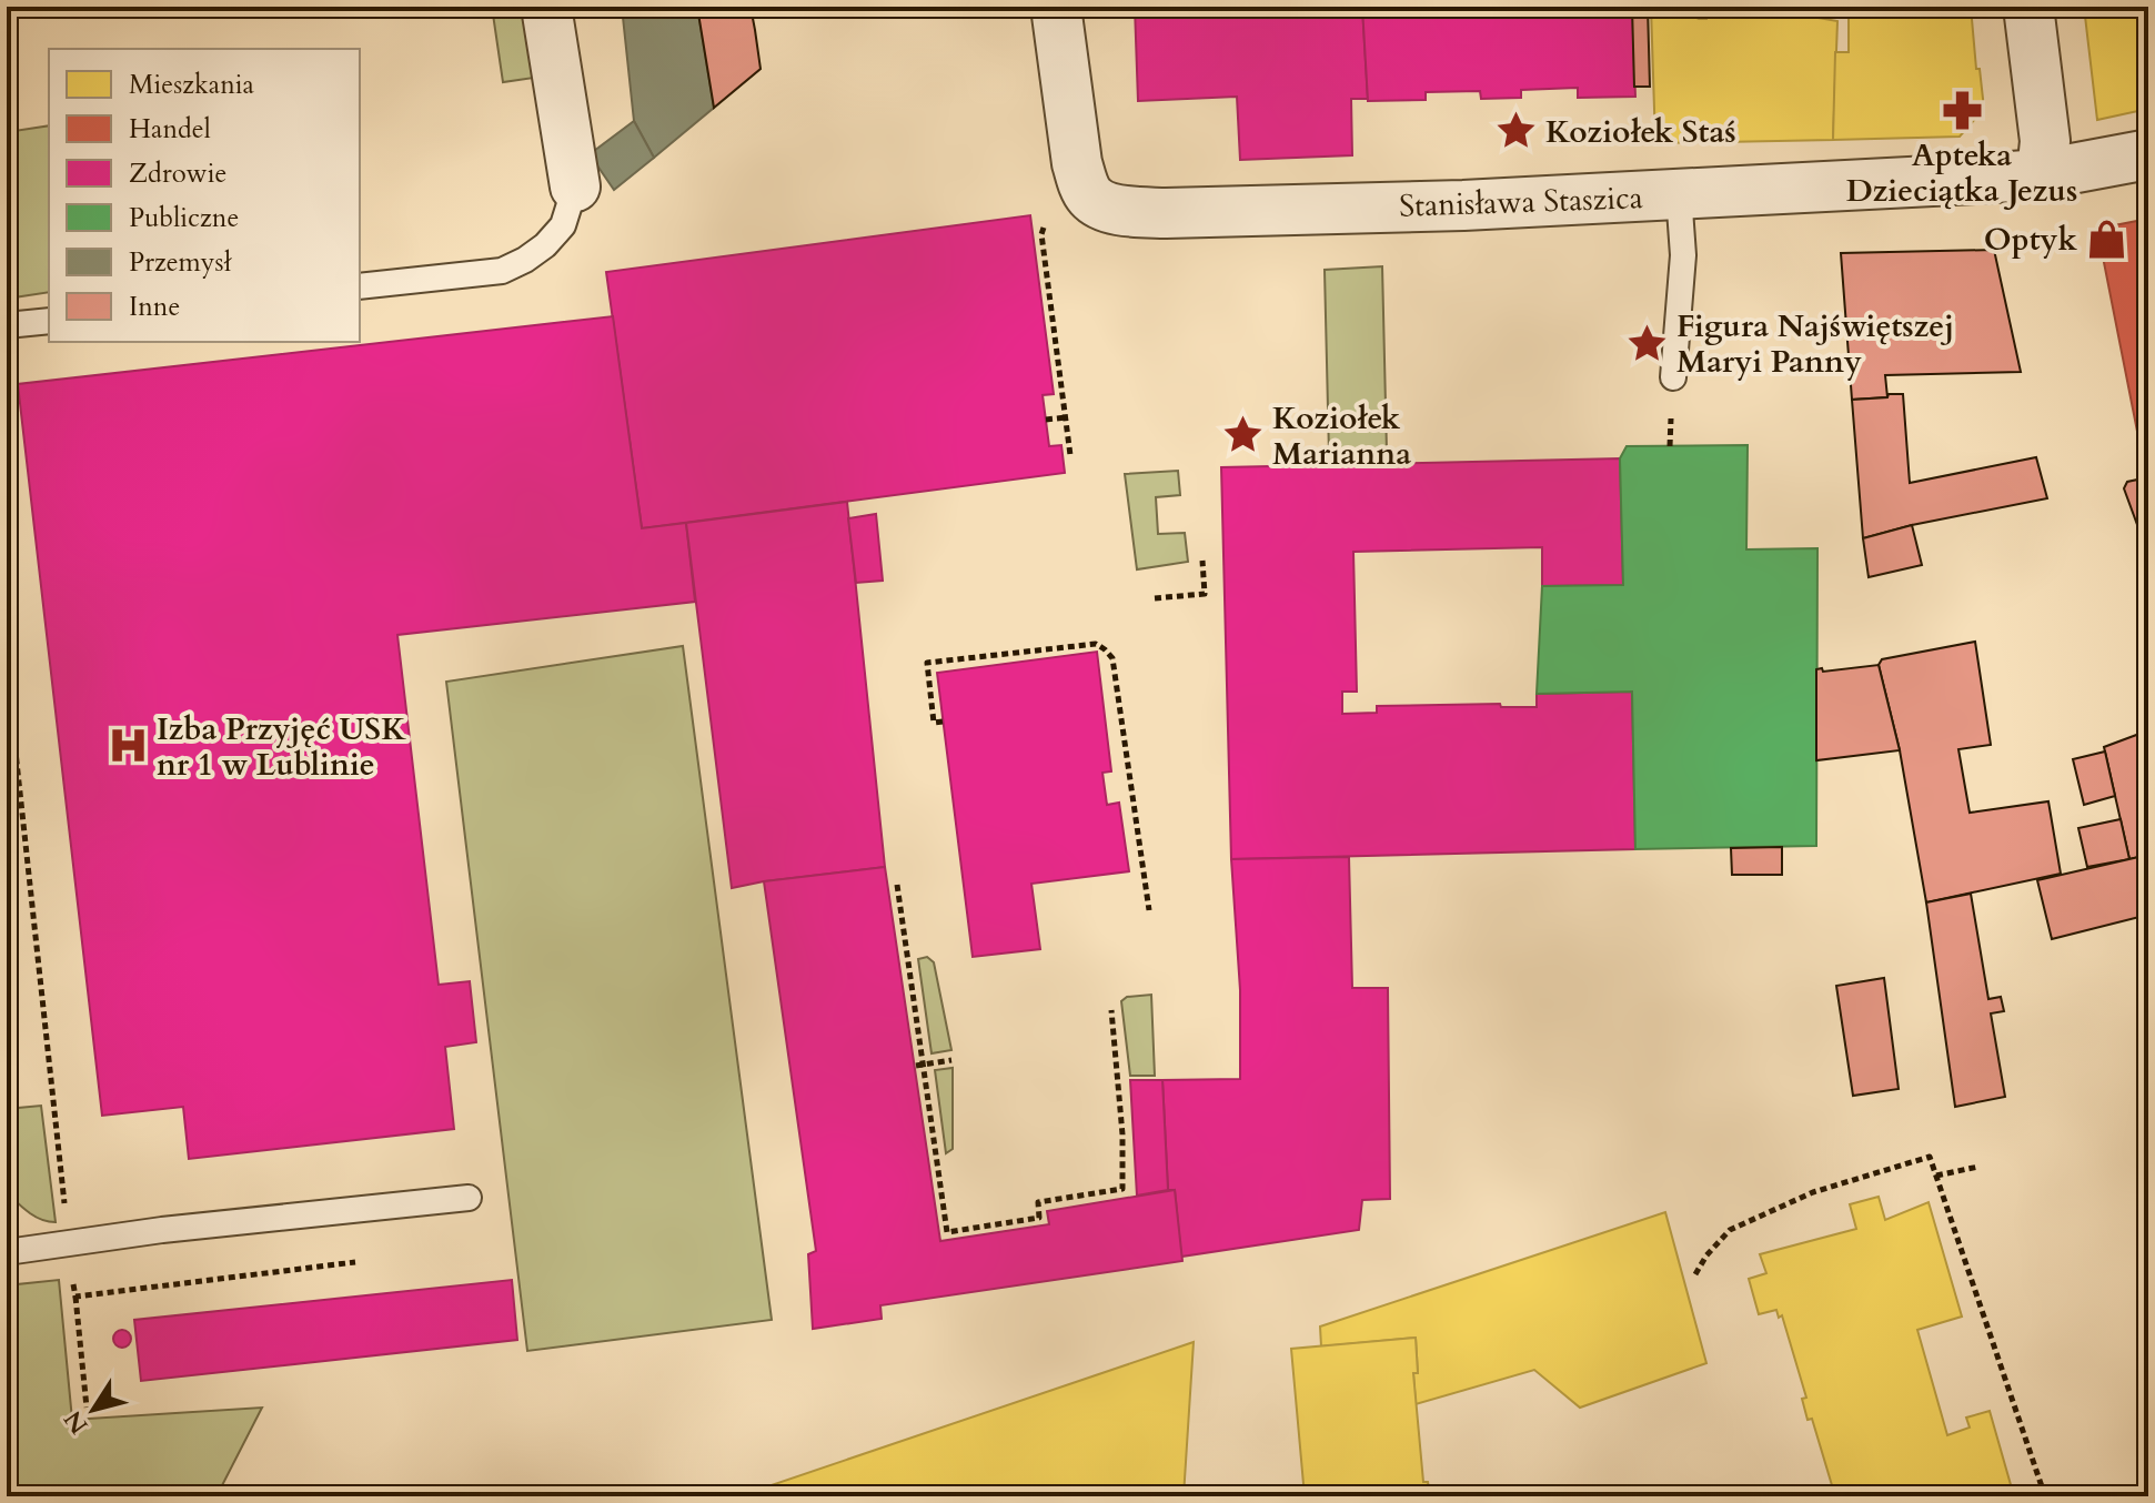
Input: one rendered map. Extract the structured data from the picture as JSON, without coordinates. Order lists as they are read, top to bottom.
{
  "streets": {
    "street": ["Stanisława Staszica"]
  },
  "places": {
    "pharmacy": ["Apteka Dzieciątka Jezus"],
    "place": ["Koziołek Staś", "Figura Najświętszej Maryi Panny", "Koziołek Marianna"],
    "shop": ["Optyk"],
    "hospital": ["Izba Przyjęć USK nr 1 w Lublinie"]
  },
  "legend": [
    "Mieszkania",
    "Handel",
    "Zdrowie",
    "Publiczne",
    "Przemysł",
    "Inne"
  ],
  "north": "bottom left"
}
